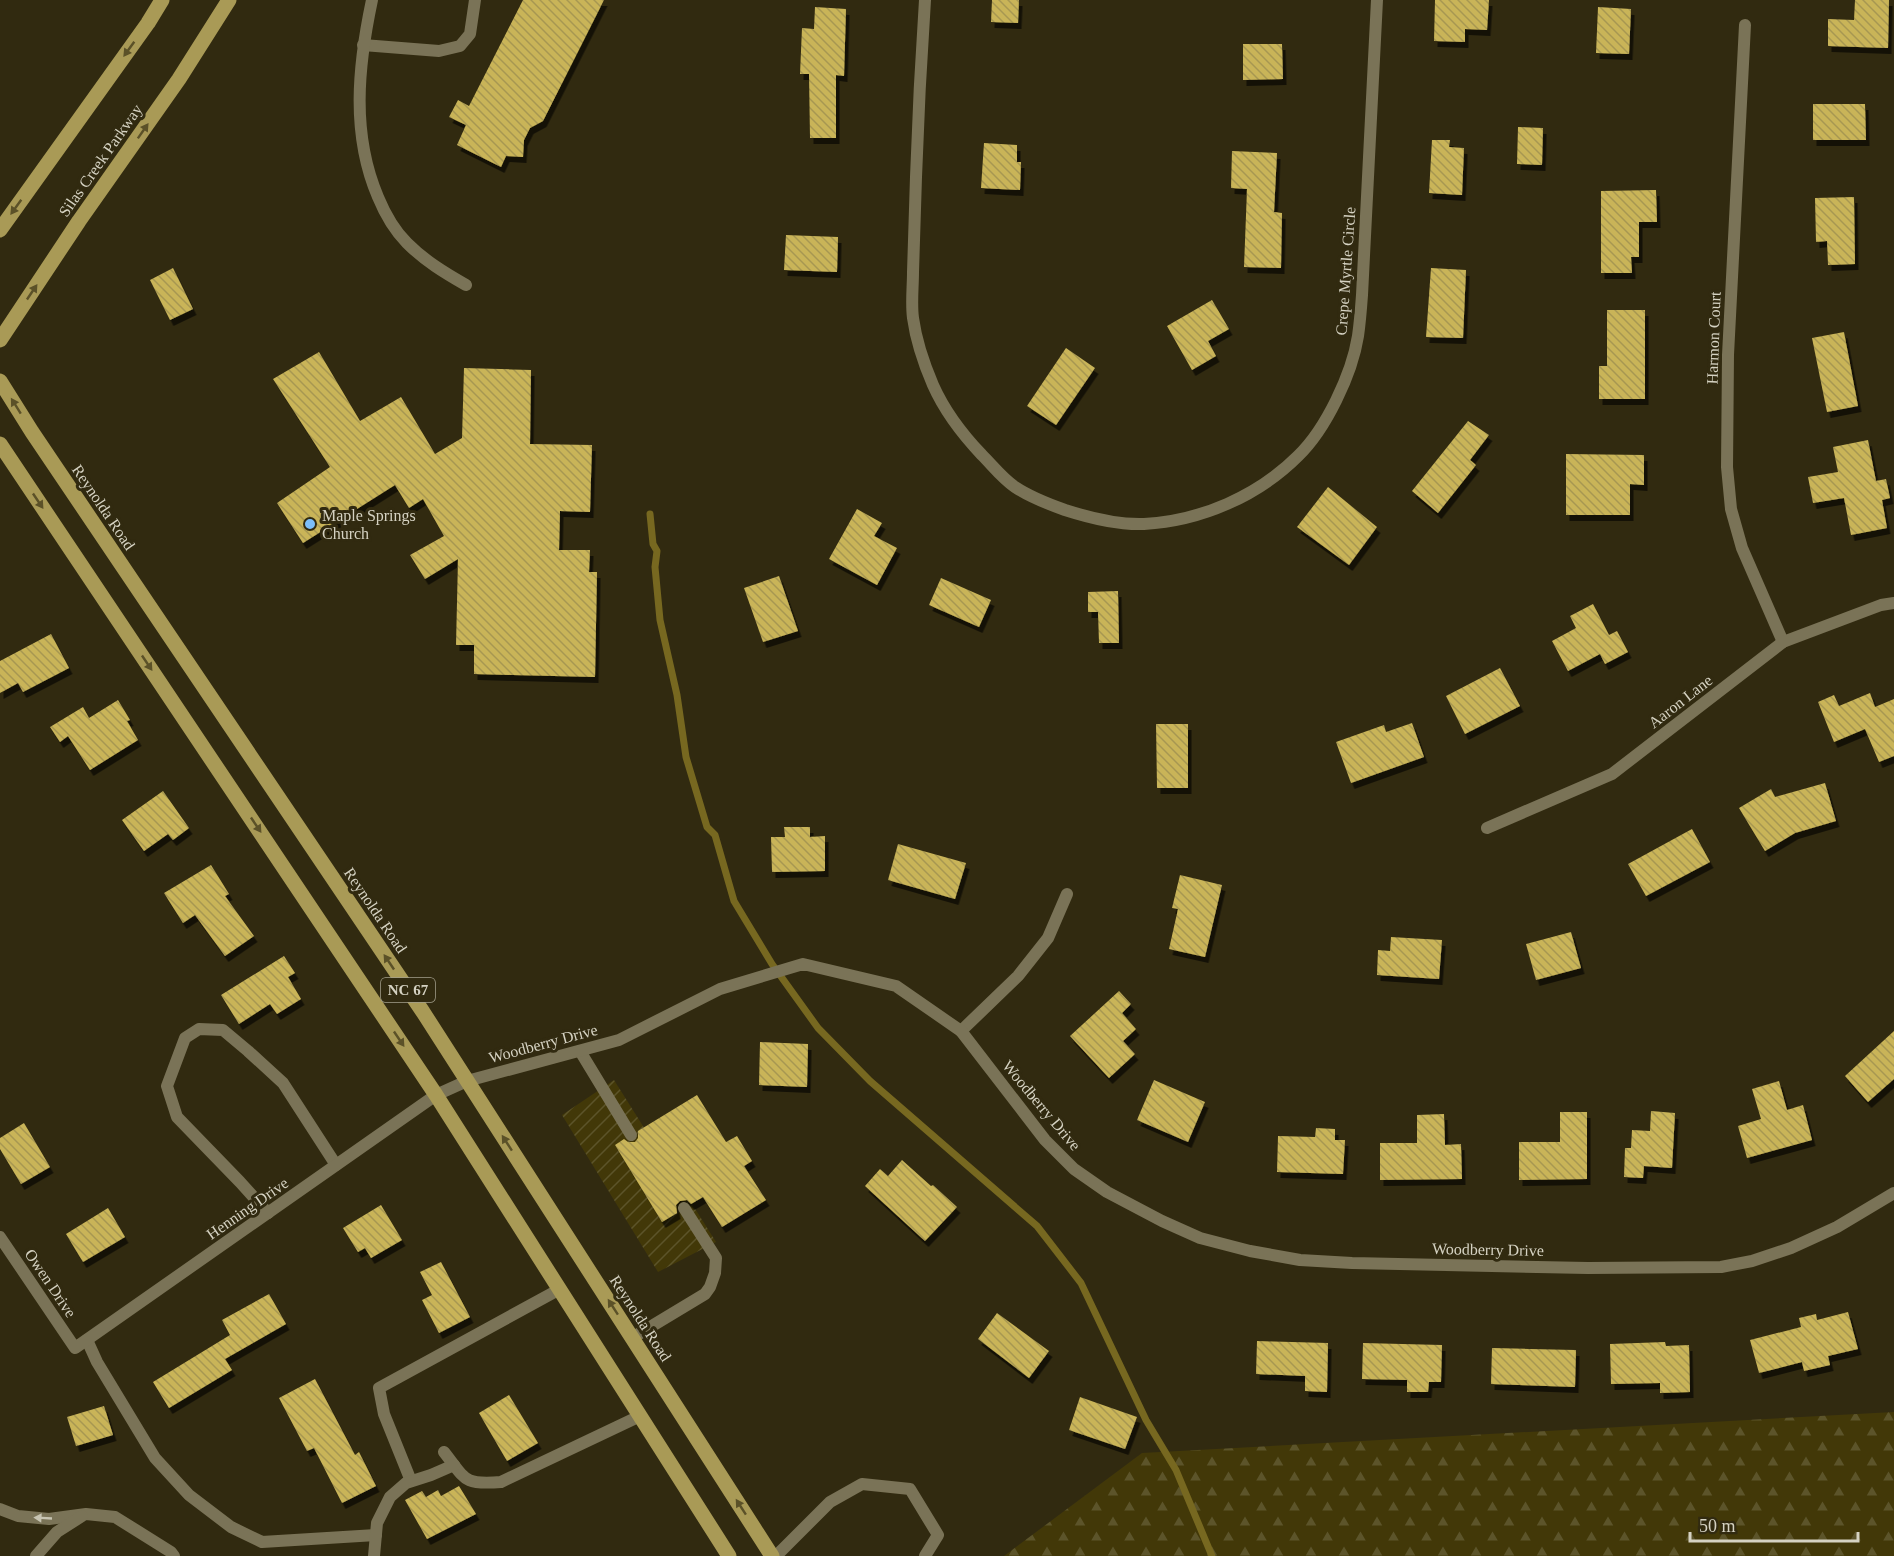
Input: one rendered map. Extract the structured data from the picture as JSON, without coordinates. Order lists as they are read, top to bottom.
{
  "streets": {
    "main road": ["Silas Creek Parkway", "Reynolda Road", "NC 67"],
    "street": [
      "Crepe Myrtle Circle",
      "Harmon Court",
      "Aaron Lane",
      "Woodberry Drive",
      "Henning Drive",
      "Owen Drive"
    ]
  },
  "crossings": [
    ["Harmon Court", "Aaron Lane"],
    ["Reynolda Road", "Woodberry Drive"],
    ["NC 67", "Woodberry Drive"],
    ["NC 67", "Henning Drive"],
    ["Woodberry Drive", "Henning Drive"],
    ["Henning Drive", "Owen Drive"]
  ],
  "places": ["Maple Springs Church"],
  "scale_bar": "50 m"
}
